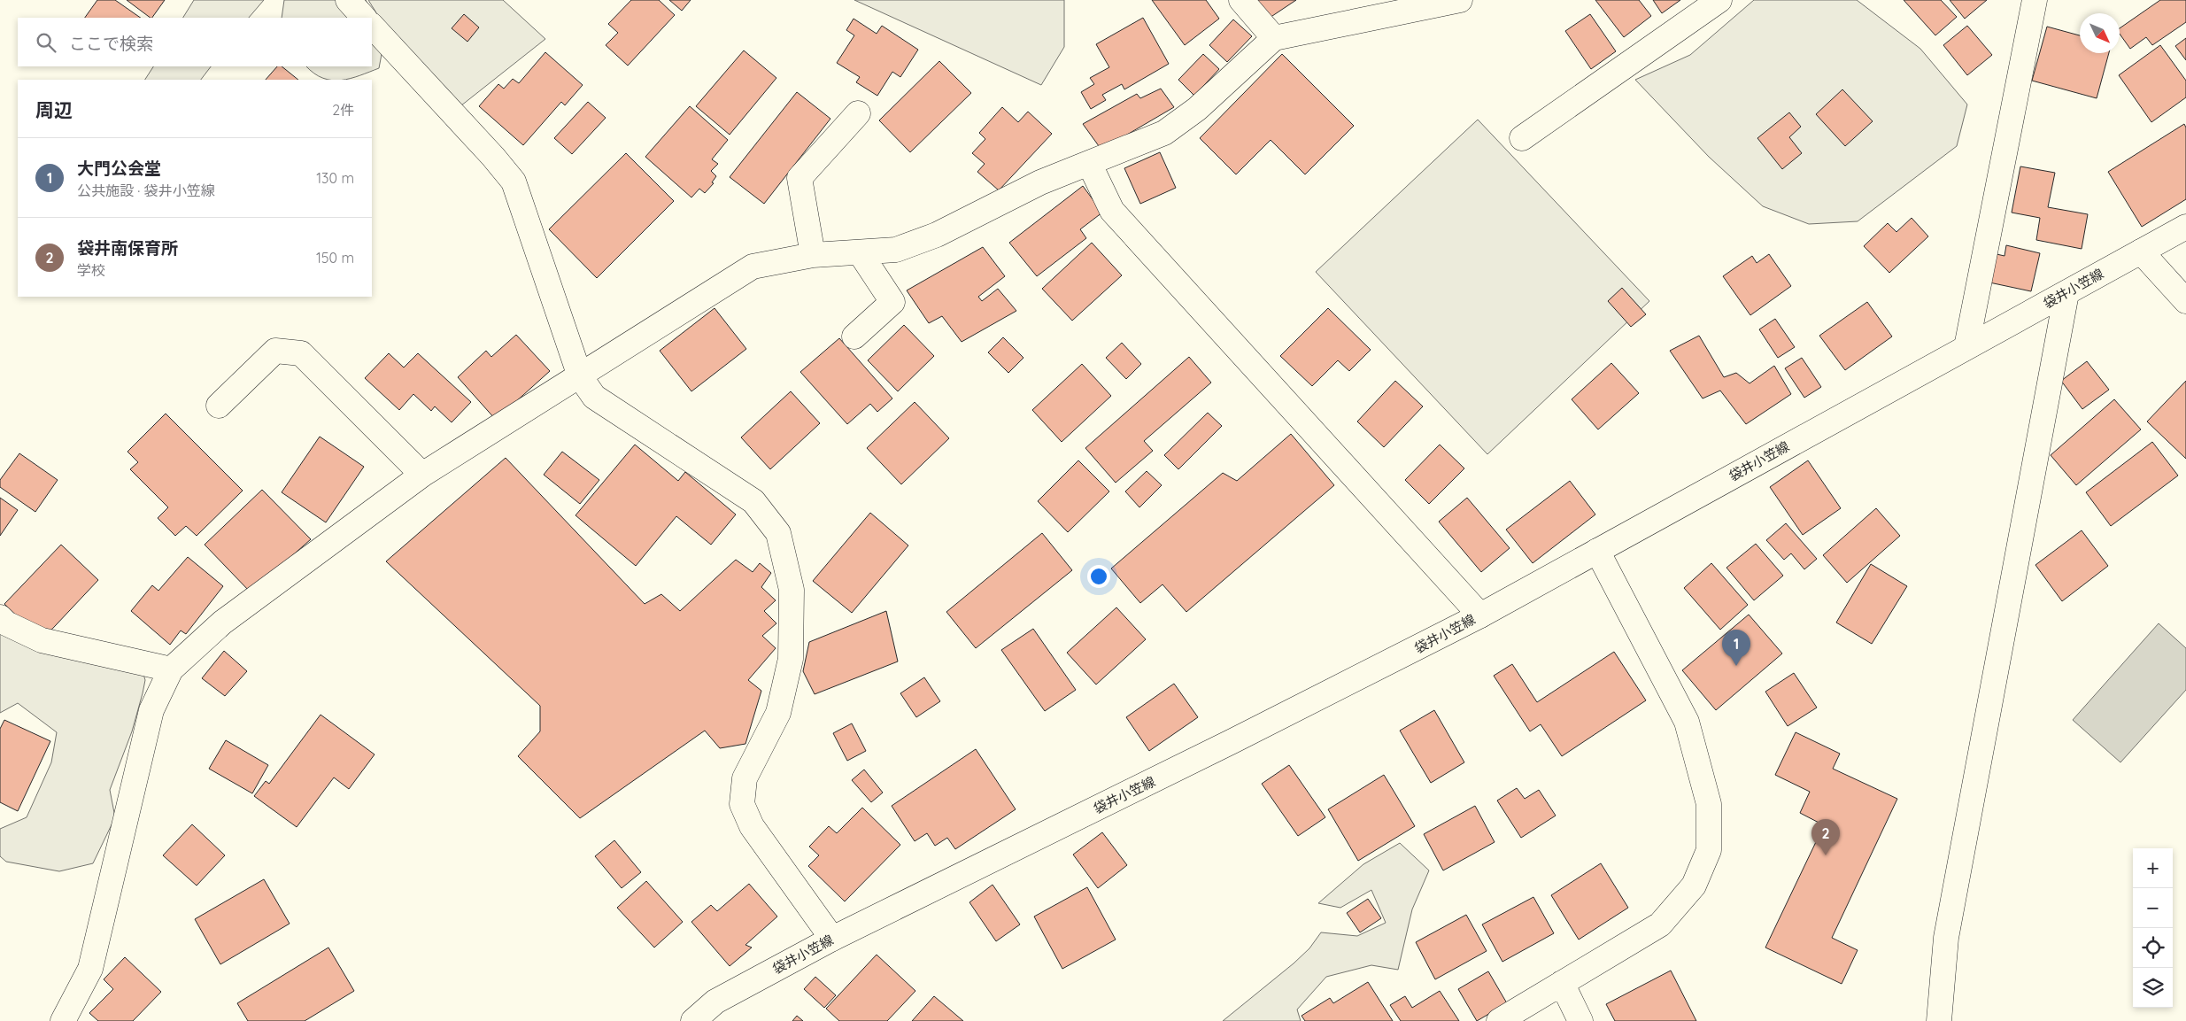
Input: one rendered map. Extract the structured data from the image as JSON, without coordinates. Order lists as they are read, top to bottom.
{
  "streets": {
    "street": ["袋井小笠線"]
  },
  "north": "bottom right",
  "page": {
    "search": "ここで検索",
    "heading": ["周辺", "2件"],
    "list": [
      {
        "mark": "1",
        "name": "大門公会堂",
        "note": "公共施設 · 袋井小笠線",
        "value": "130 m"
      },
      {
        "mark": "2",
        "name": "袋井南保育所",
        "note": "学校",
        "value": "150 m"
      }
    ],
    "pins": ["1", "2"],
    "map_buttons": ["+", "−"]
  }
}
